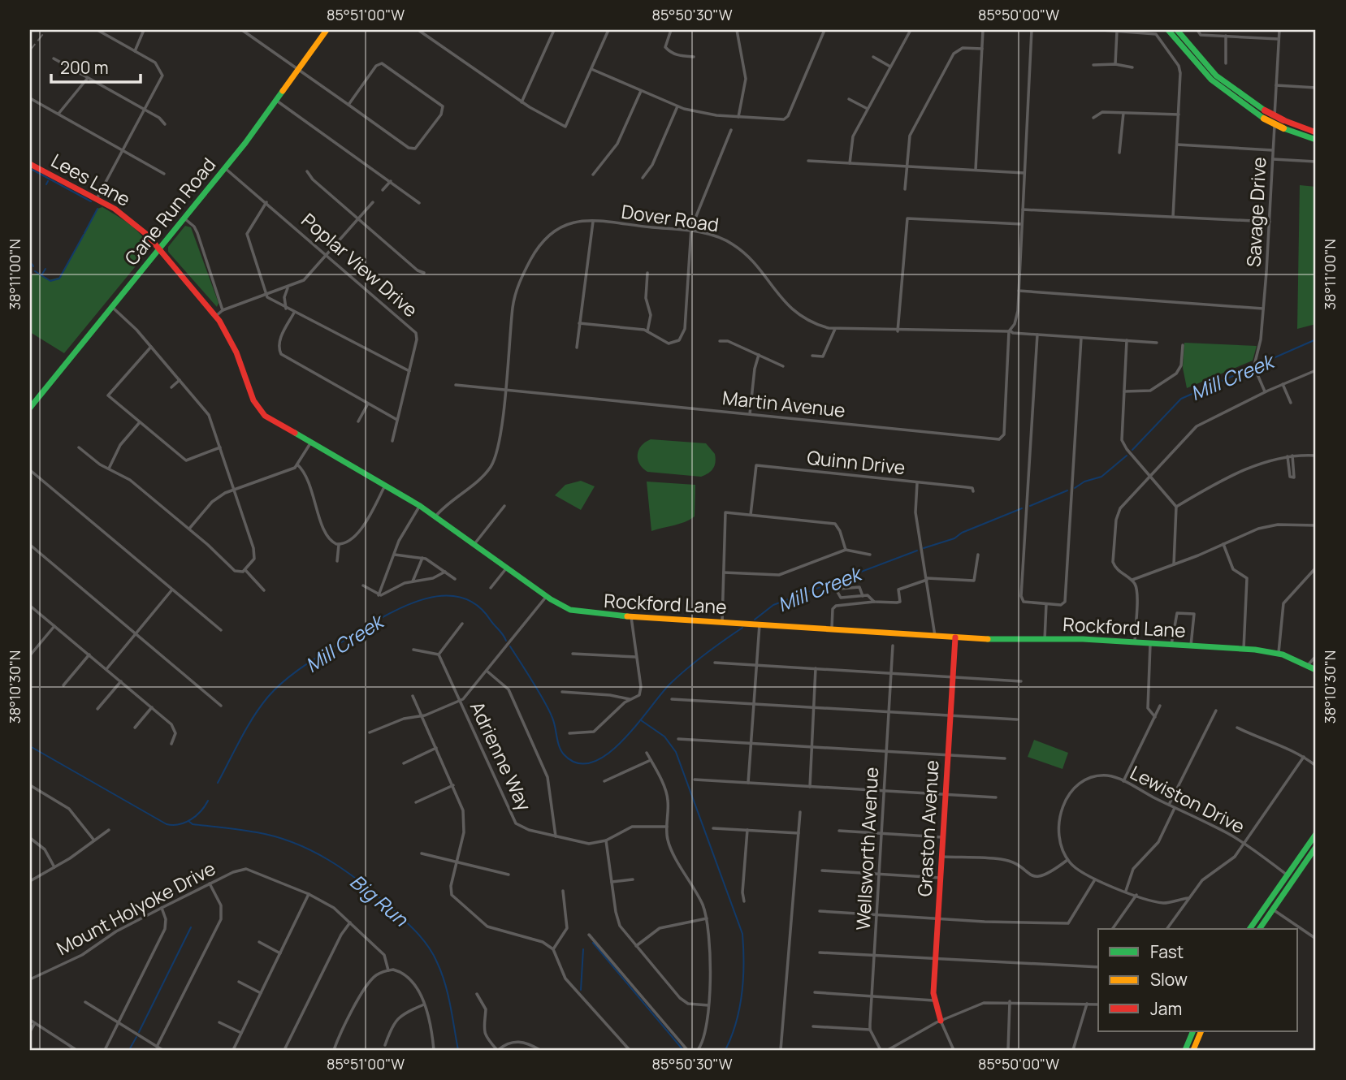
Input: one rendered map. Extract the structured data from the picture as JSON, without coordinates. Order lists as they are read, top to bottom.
{
  "streets": {
    "main road": [
      "Lees Lane",
      "Cane Run Road",
      "Rockford Lane",
      "Graston Avenue"
    ],
    "street": [
      "Savage Drive",
      "Dover Road",
      "Poplar View Drive",
      "Martin Avenue",
      "Quinn Drive",
      "Adrienne Way",
      "Lewiston Drive",
      "Wellsworth Avenue",
      "Mount Holyoke Drive"
    ]
  },
  "crossings": [
    ["Lees Lane", "Cane Run Road"],
    ["Lees Lane", "Rockford Lane"],
    ["Cane Run Road", "Poplar View Drive"],
    ["Cane Run Road", "Rockford Lane"],
    ["Dover Road", "Martin Avenue"],
    ["Dover Road", "Rockford Lane"],
    ["Quinn Drive", "Rockford Lane"],
    ["Rockford Lane", "Graston Avenue"]
  ],
  "water": ["Mill Creek", "Big Run"],
  "legend": ["Fast", "Slow", "Jam"],
  "scale_bar": "200 m",
  "coordinates": [
    "85°51'00\"W",
    "85°50'30\"W",
    "85°50'00\"W",
    "38°11'00\"N",
    "38°10'30\"N"
  ]
}
